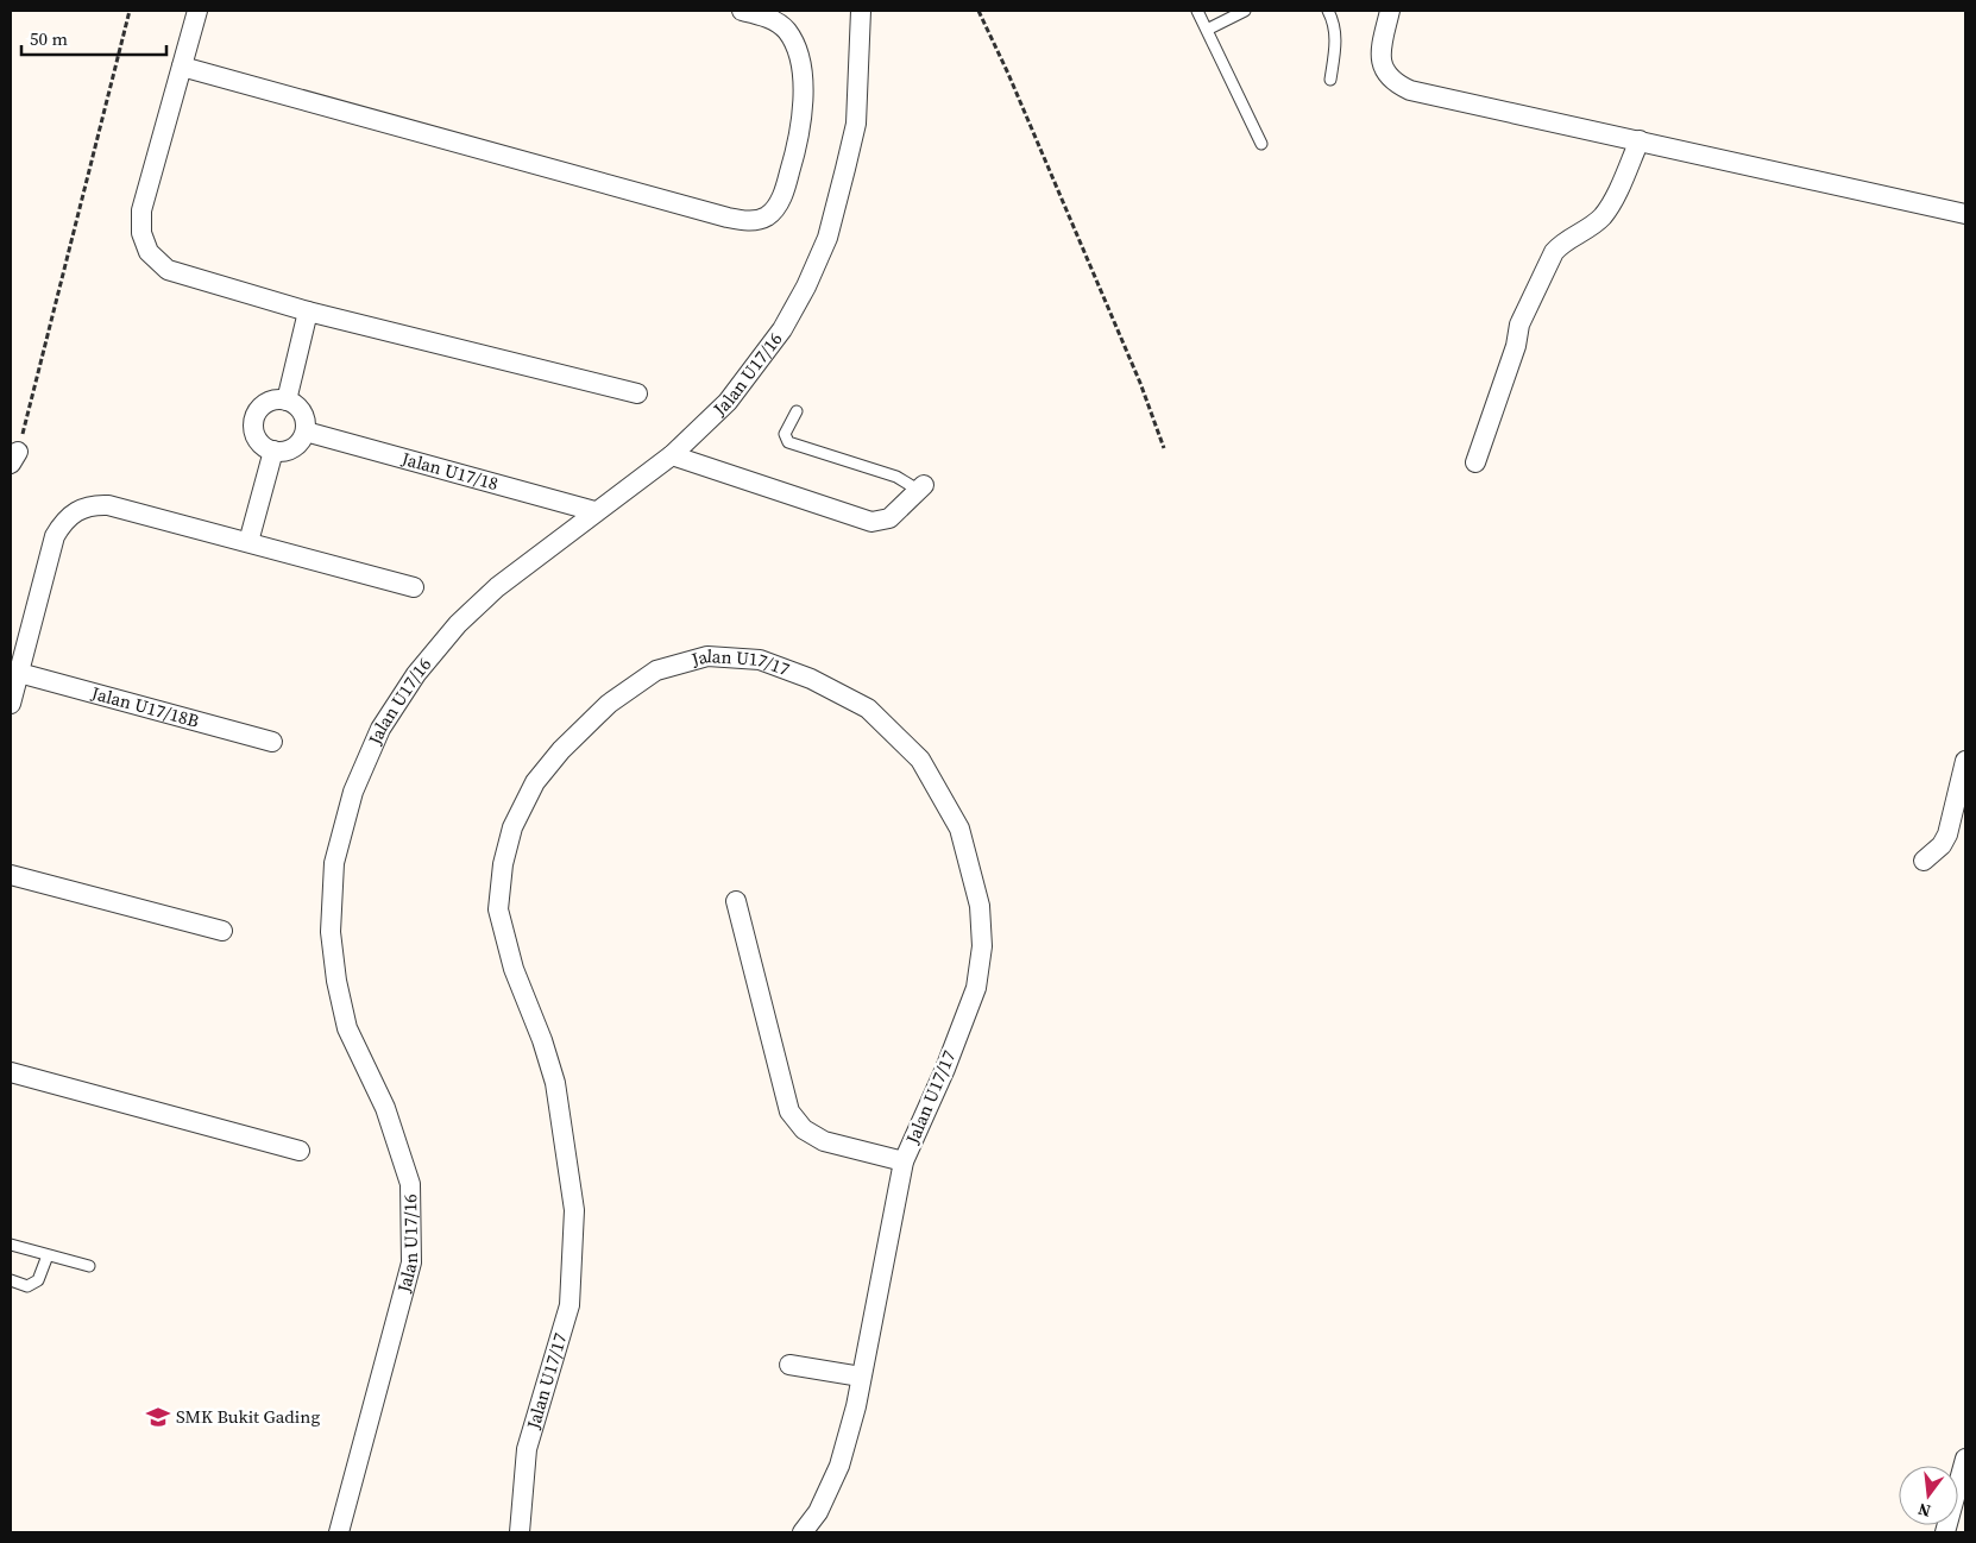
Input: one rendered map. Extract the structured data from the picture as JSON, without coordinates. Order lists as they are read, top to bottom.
{
  "streets": {
    "street": [
      "Jalan U17/16",
      "Jalan U17/18",
      "Jalan U17/17",
      "Jalan U17/18B"
    ]
  },
  "crossings": [
    ["Jalan U17/16", "Jalan U17/18"]
  ],
  "places": {
    "school or university": ["SMK Bukit Gading"]
  },
  "scale_bar": "50 m",
  "north": "bottom"
}
